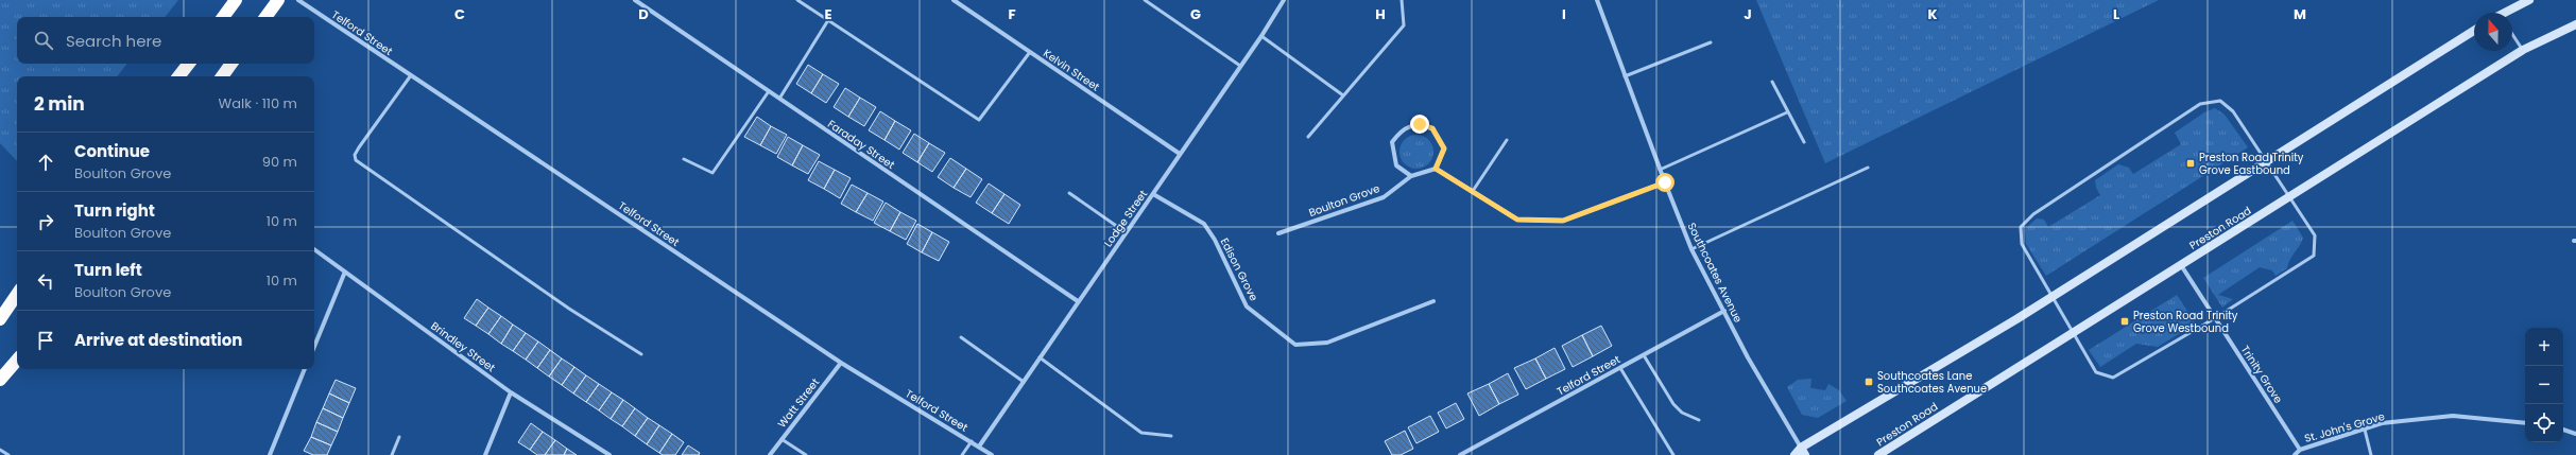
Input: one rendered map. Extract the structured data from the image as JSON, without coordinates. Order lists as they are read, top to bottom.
{
  "streets": {
    "street": [
      "Telford Street",
      "Kelvin Street",
      "Faraday Street",
      "Boulton Grove",
      "Lodge Street",
      "Preston Road",
      "Edison Grove",
      "Southcoates Avenue",
      "Brindley Street",
      "Trinity Grove",
      "Watt Street",
      "St. John's Grove"
    ]
  },
  "crossings": [
    ["Telford Street", "Lodge Street"],
    ["Telford Street", "Southcoates Avenue"],
    ["Telford Street", "Watt Street"],
    ["Kelvin Street", "Lodge Street"],
    ["Faraday Street", "Lodge Street"],
    ["Lodge Street", "Edison Grove"],
    ["Preston Road", "Trinity Grove"],
    ["Trinity Grove", "St. John's Grove"]
  ],
  "places": {
    "transit": ["Preston Road Trinity Grove Eastbound", "Preston Road Trinity Grove Westbound", "Southcoates Lane Southcoates Avenue"]
  },
  "north": "top",
  "page": {
    "search": "Search here",
    "heading": ["2 min", "Walk · 110 m"],
    "list": [
      ["Continue", "Boulton Grove", "90 m"],
      ["Turn right", "Boulton Grove", "10 m"],
      ["Turn left", "Boulton Grove", "10 m"],
      "Arrive at destination"
    ],
    "map_buttons": ["+", "−"]
  },
  "grid": {
    "columns": [
      "C",
      "D",
      "E",
      "F",
      "G",
      "H",
      "I",
      "J",
      "K",
      "L",
      "M"
    ]
  }
}
